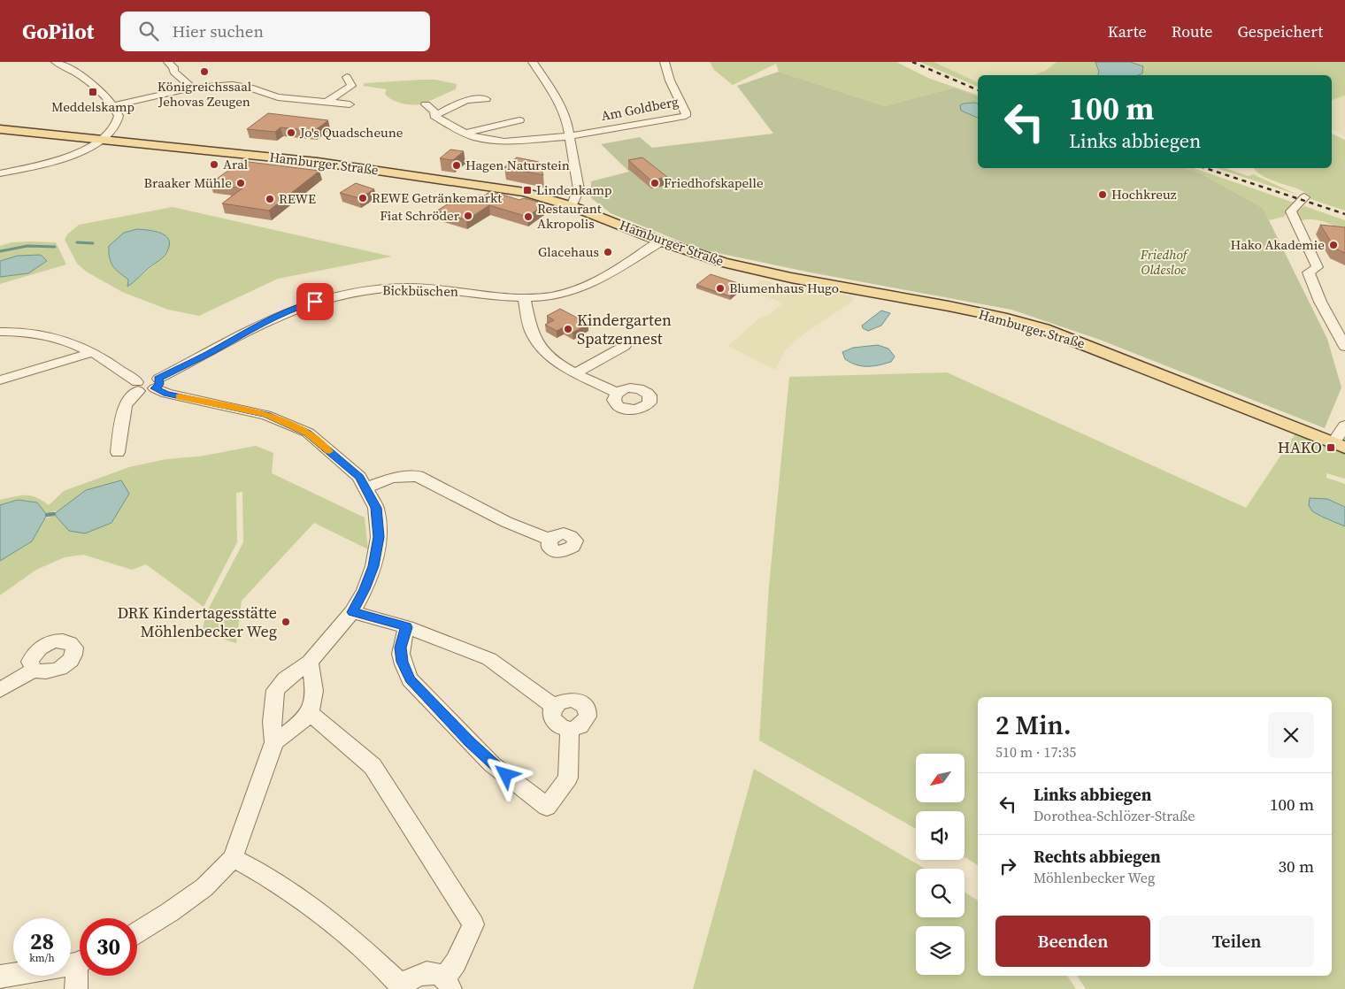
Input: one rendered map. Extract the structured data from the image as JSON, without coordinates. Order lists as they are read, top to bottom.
{
  "streets": {
    "main road": ["Hamburger Straße"],
    "street": ["Am Goldberg", "Bickbüschen"]
  },
  "crossings": [
    ["Hamburger Straße", "Bickbüschen"]
  ],
  "parks": ["Friedhof Oldesloe"],
  "places": {
    "other": [
      "Königreichssaal Jehovas Zeugen",
      "Jo's Quadscheune",
      "Aral",
      "Hagen Naturstein",
      "Braaker Mühle",
      "Friedhofskapelle",
      "Hochkreuz",
      "REWE Getränkemarkt",
      "REWE",
      "Fiat Schröder",
      "Restaurant Akropolis",
      "Hako Akademie",
      "Glacehaus",
      "Blumenhaus Hugo",
      "Kindergarten Spatzennest",
      "DRK Kindertagesstätte Möhlenbecker Weg"
    ],
    "transit": ["Meddelskamp", "Lindenkamp", "HAKO"]
  },
  "north": "bottom left",
  "page": {
    "header": "GoPilot",
    "search": "Hier suchen",
    "nav": ["Karte", "Route", "Gespeichert"],
    "turn": ["100 m", "Links abbiegen"],
    "heading": ["2 Min.", "510 m · 17:35"],
    "list": [
      {
        "name": "Links abbiegen",
        "note": "Dorothea-Schlözer-Straße",
        "value": "100 m"
      },
      {
        "name": "Rechts abbiegen",
        "note": "Möhlenbecker Weg",
        "value": "30 m"
      }
    ],
    "buttons": ["Beenden", "Teilen"],
    "speed": "28 km/h",
    "limit": "30"
  }
}
